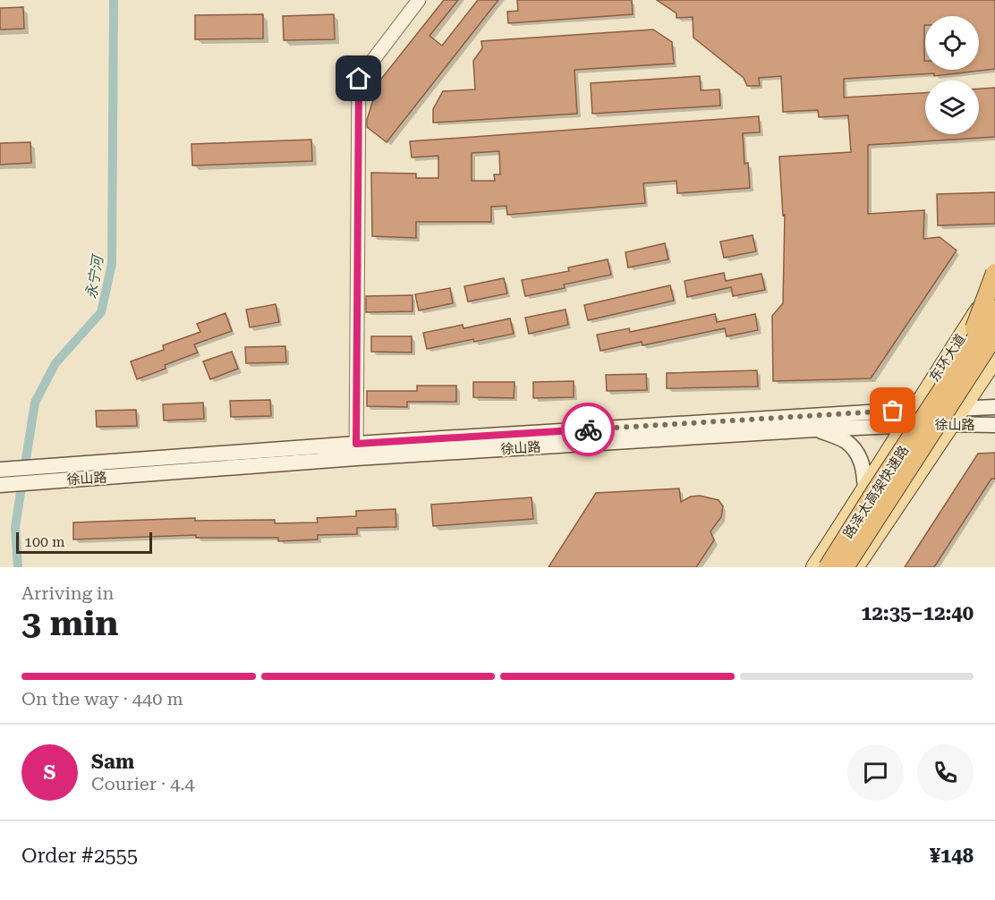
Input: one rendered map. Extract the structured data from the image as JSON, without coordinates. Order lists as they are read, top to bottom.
{
  "streets": {
    "highway": ["路泽太高架快速路"],
    "main road": ["东环大道", "徐山路"]
  },
  "crossings": [
    ["东环大道", "徐山路"]
  ],
  "water": ["永宁河"],
  "scale_bar": "100 m",
  "page": {
    "scale": "100 m",
    "heading": ["3 min", "Arriving in", "12:35–12:40"],
    "panel": [
      "Sam",
      "Courier · 4.4",
      "Order #2555",
      "¥148"
    ],
    "bar": "On the way · 440 m",
    "round": "S"
  }
}
